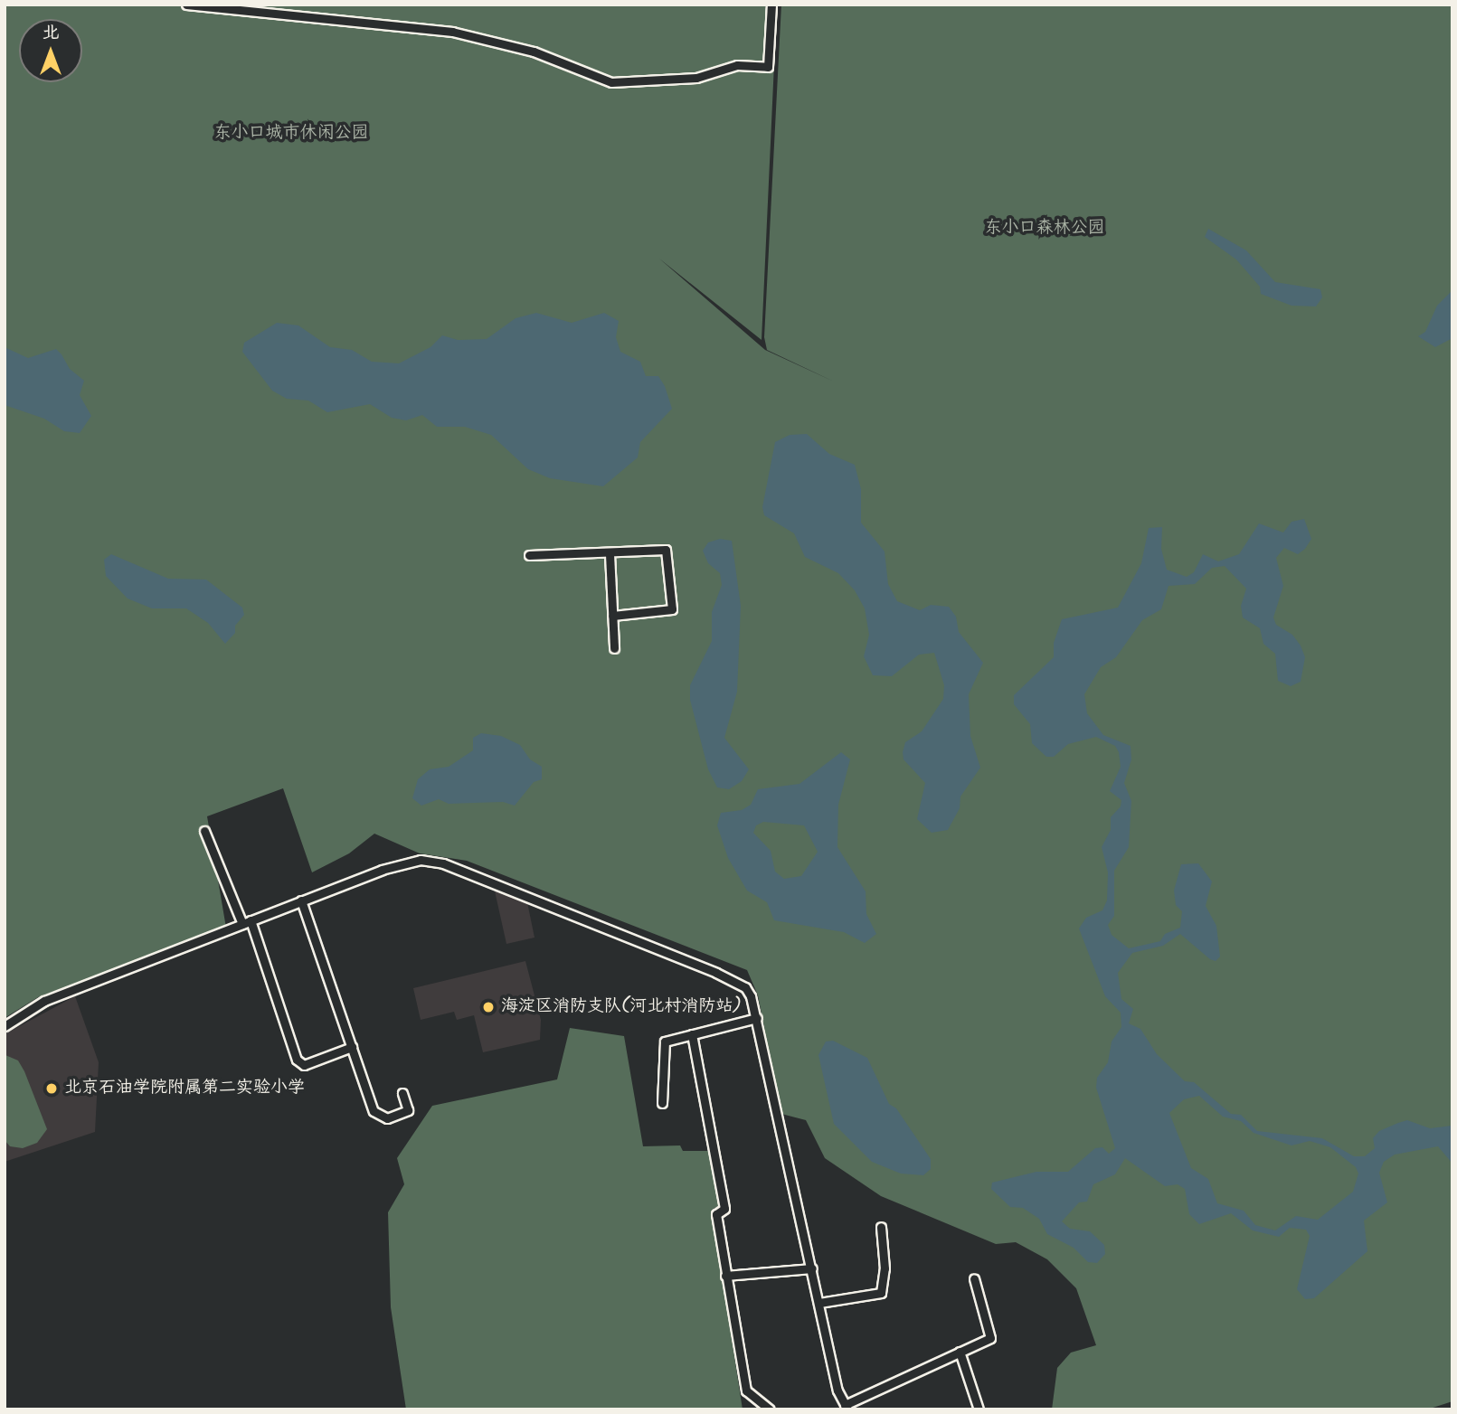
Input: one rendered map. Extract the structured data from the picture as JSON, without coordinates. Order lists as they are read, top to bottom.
{
  "parks": ["东小口城市休闲公园", "东小口森林公园"],
  "places": ["海淀区消防支队(河北村消防站)", "北京石油学院附属第二实验小学"],
  "north": "top"
}
